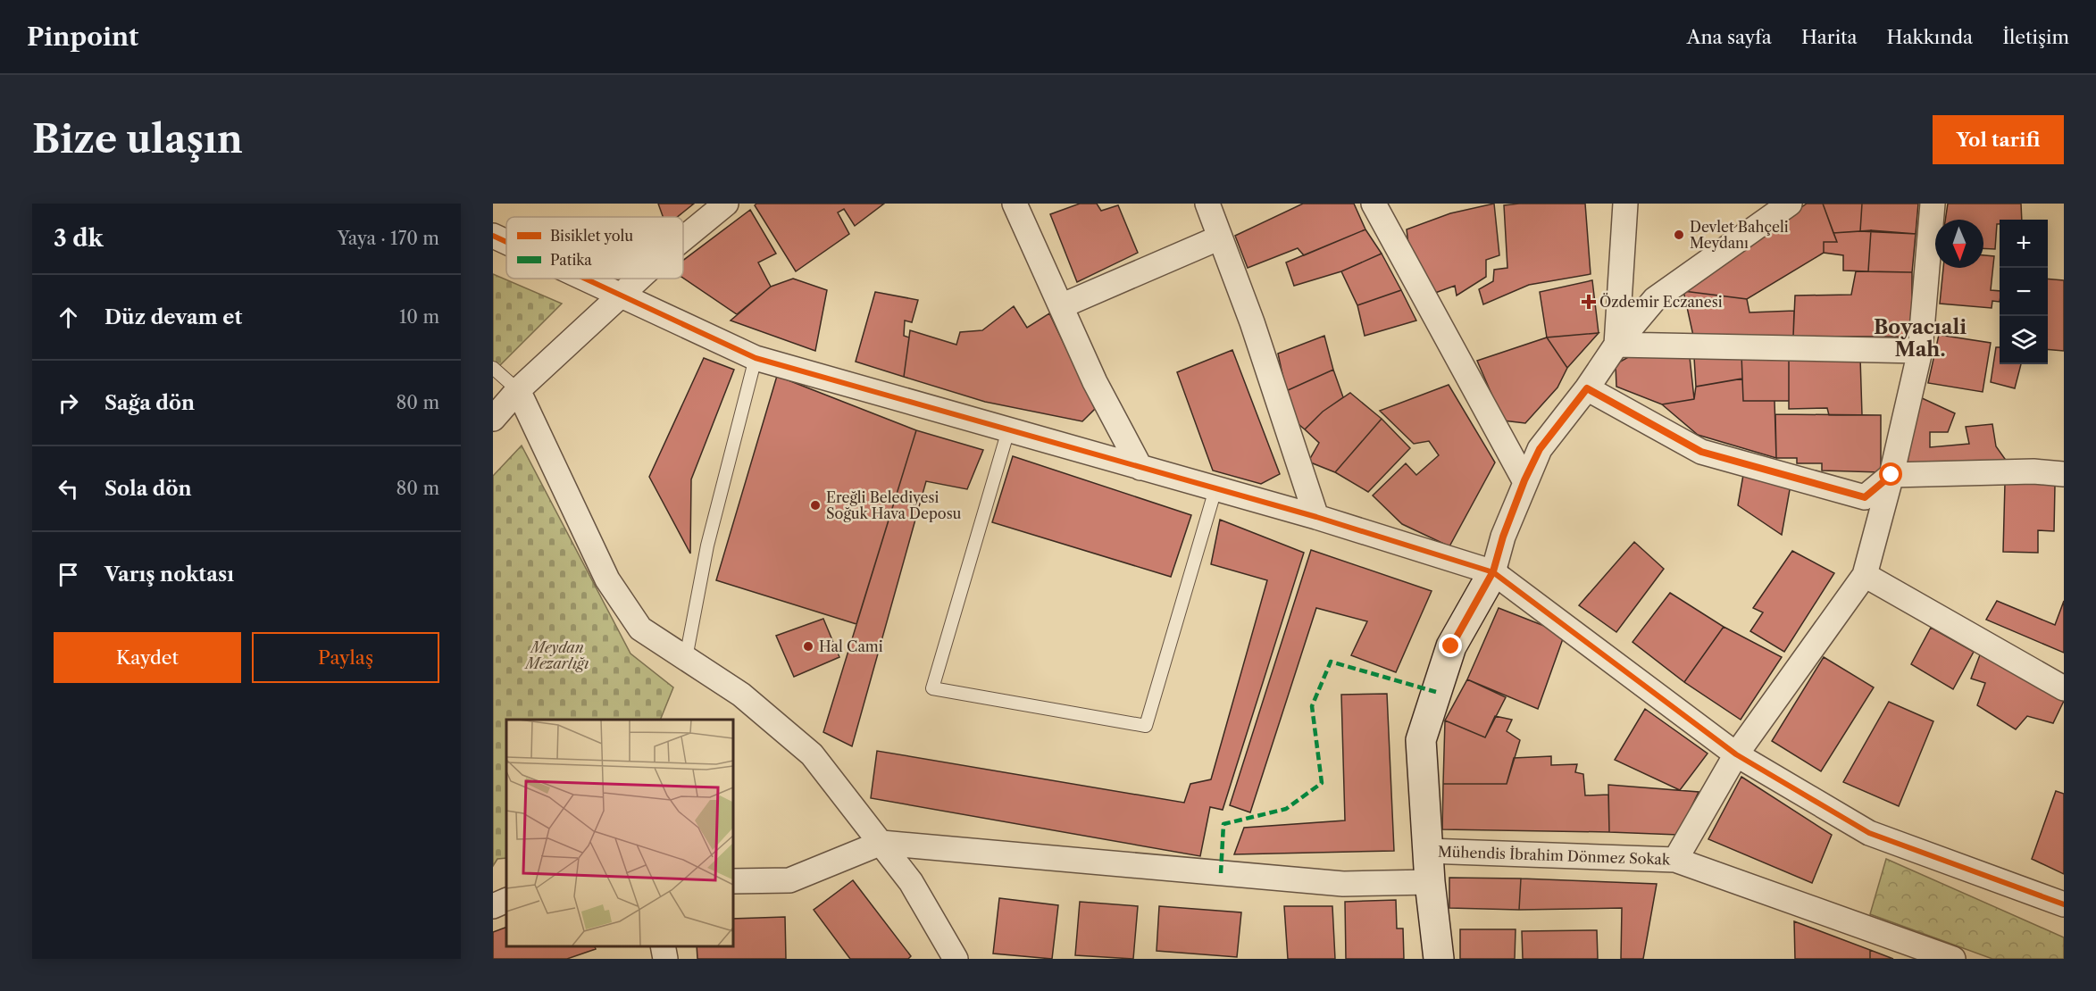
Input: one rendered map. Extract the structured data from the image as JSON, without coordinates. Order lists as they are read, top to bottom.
{
  "streets": {
    "street": ["Mühendis İbrahim Dönmez Sokak"]
  },
  "districts": ["Boyacıali Mah."],
  "parks": ["Meydan Mezarlığı"],
  "places": {
    "other": ["Devlet Bahçeli Meydanı", "Ereğli Belediyesi Soğuk Hava Deposu", "Hal Cami"],
    "health": ["Özdemir Eczanesi"]
  },
  "legend": ["Bisiklet yolu", "Patika"],
  "north": "bottom",
  "page": {
    "header": "Pinpoint",
    "nav": [
      "Ana sayfa",
      "Harita",
      "Hakkında",
      "İletişim"
    ],
    "buttons": [
      "Yol tarifi",
      ["Kaydet", "Paylaş"]
    ],
    "title": "Bize ulaşın",
    "heading": ["3 dk", "Yaya · 170 m"],
    "map_buttons": ["+", "−"],
    "list": [
      ["Düz devam et", "10 m"],
      ["Sağa dön", "80 m"],
      ["Sola dön", "80 m"],
      "Varış noktası"
    ]
  }
}
